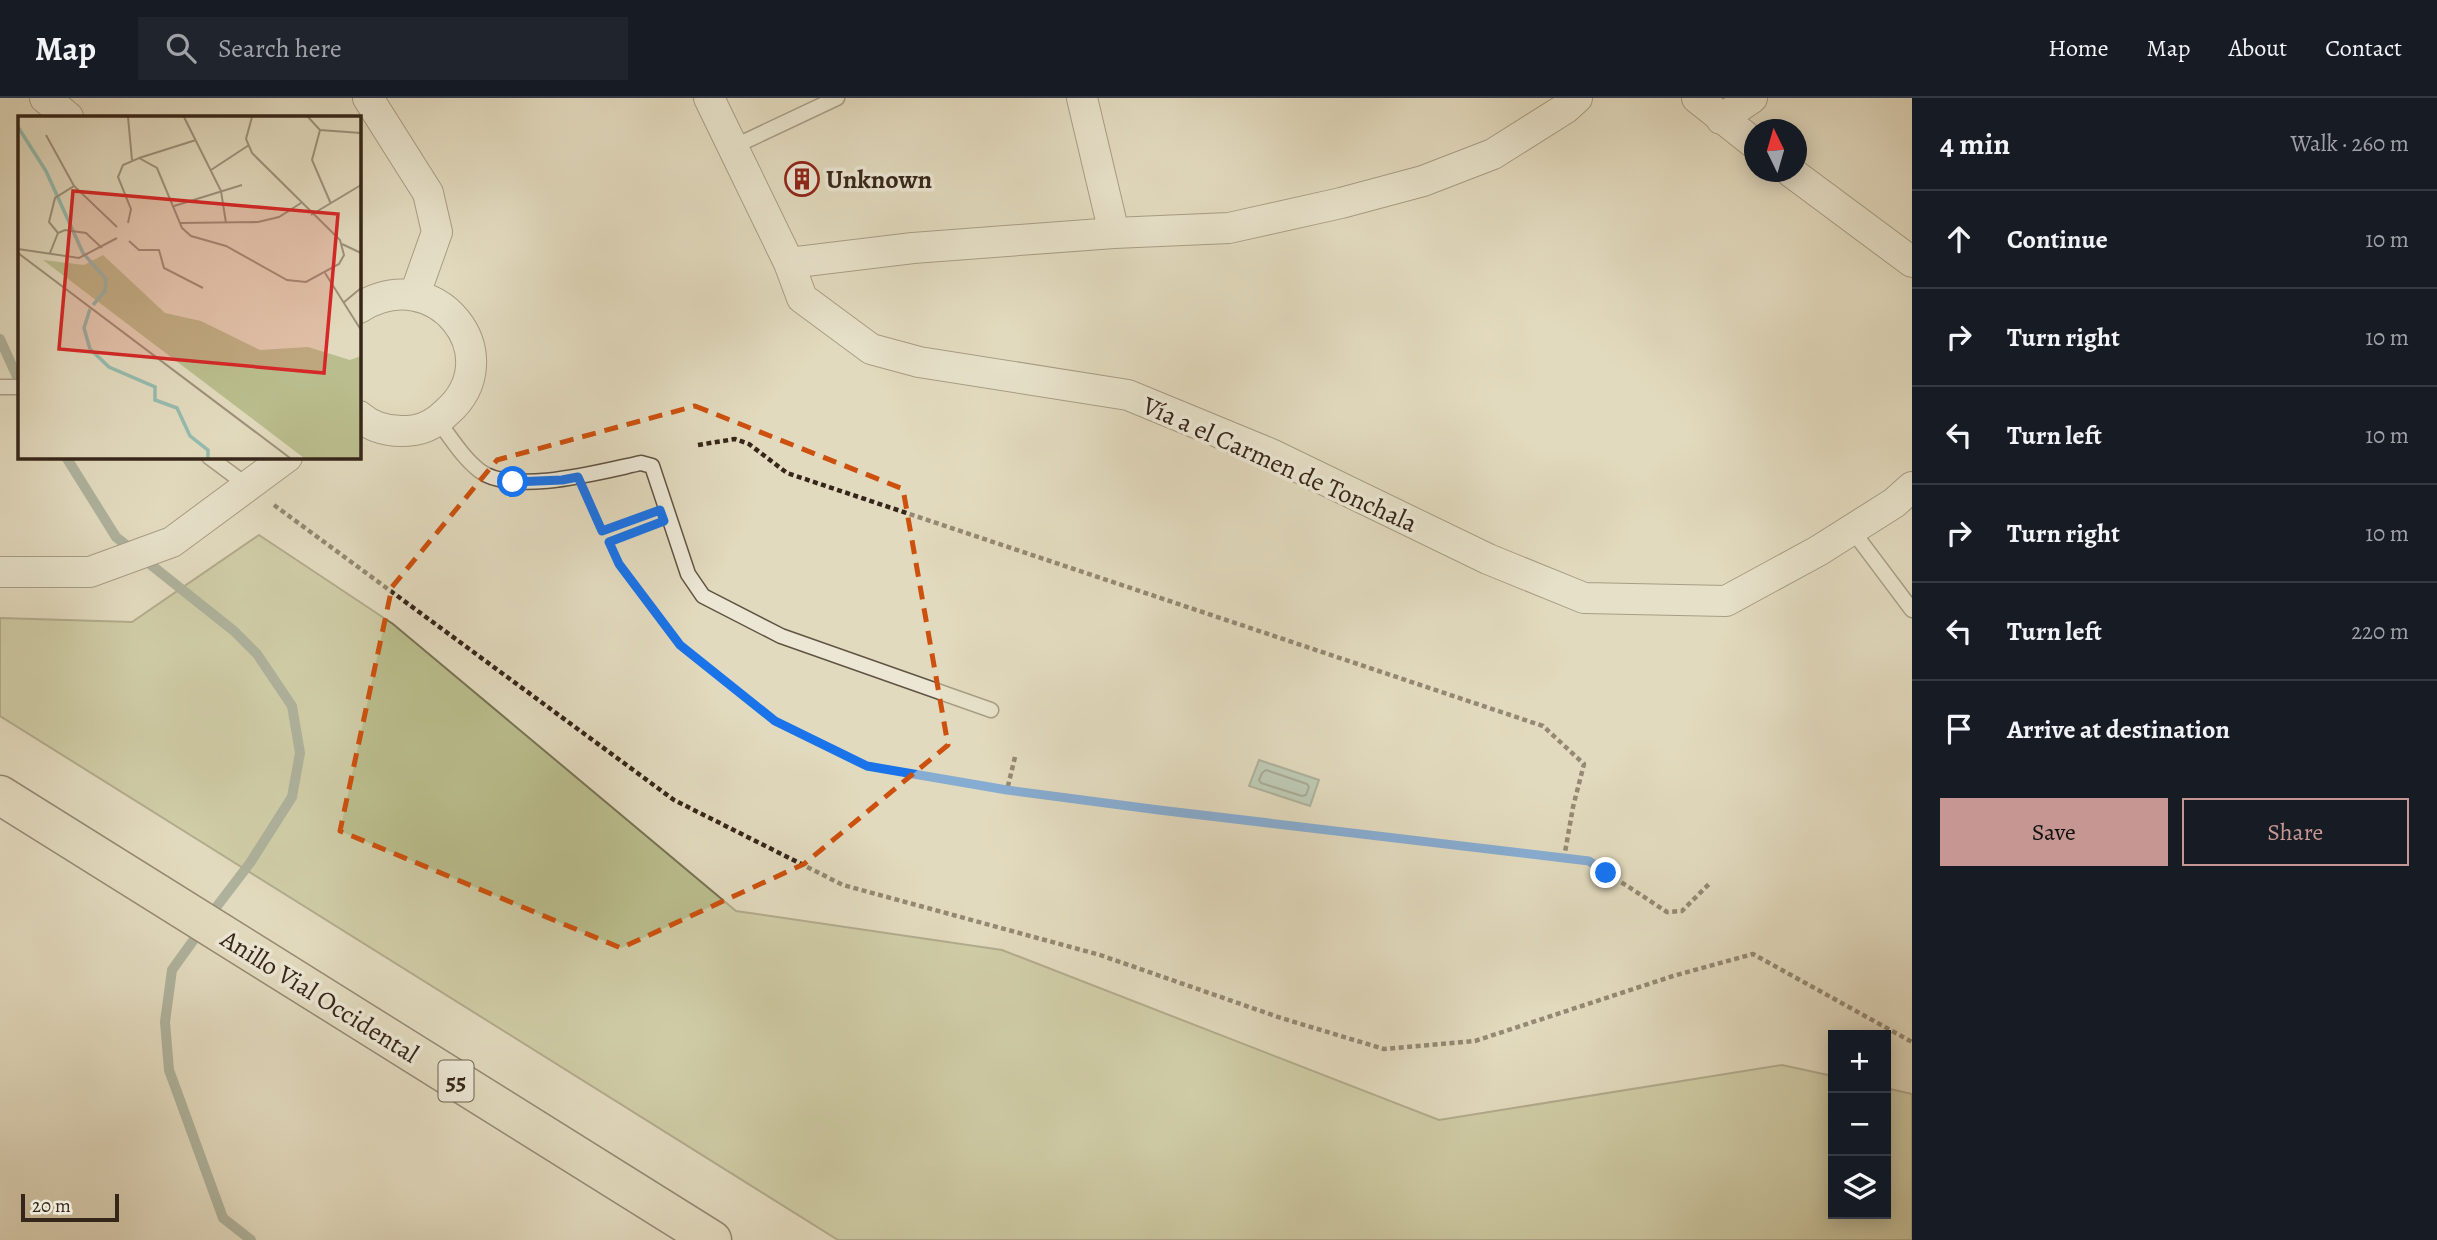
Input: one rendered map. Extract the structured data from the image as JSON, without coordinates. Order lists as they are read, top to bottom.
{
  "streets": {
    "highway": ["Anillo Vial Occidental", "55"],
    "street": ["Vía a el Carmen de Tonchala"]
  },
  "places": {
    "building": ["Unknown"]
  },
  "scale_bar": "20 m",
  "north": "top",
  "page": {
    "header": "Map",
    "search": "Search here",
    "nav": [
      "Home",
      "Map",
      "About",
      "Contact"
    ],
    "heading": ["4 min", "Walk · 260 m"],
    "list": [
      ["Continue", "10 m"],
      ["Turn right", "10 m"],
      ["Turn left", "10 m"],
      ["Turn right", "10 m"],
      ["Turn left", "220 m"],
      "Arrive at destination"
    ],
    "buttons": ["Save", "Share"],
    "map_buttons": ["+", "−"],
    "scale": "20 m"
  }
}
